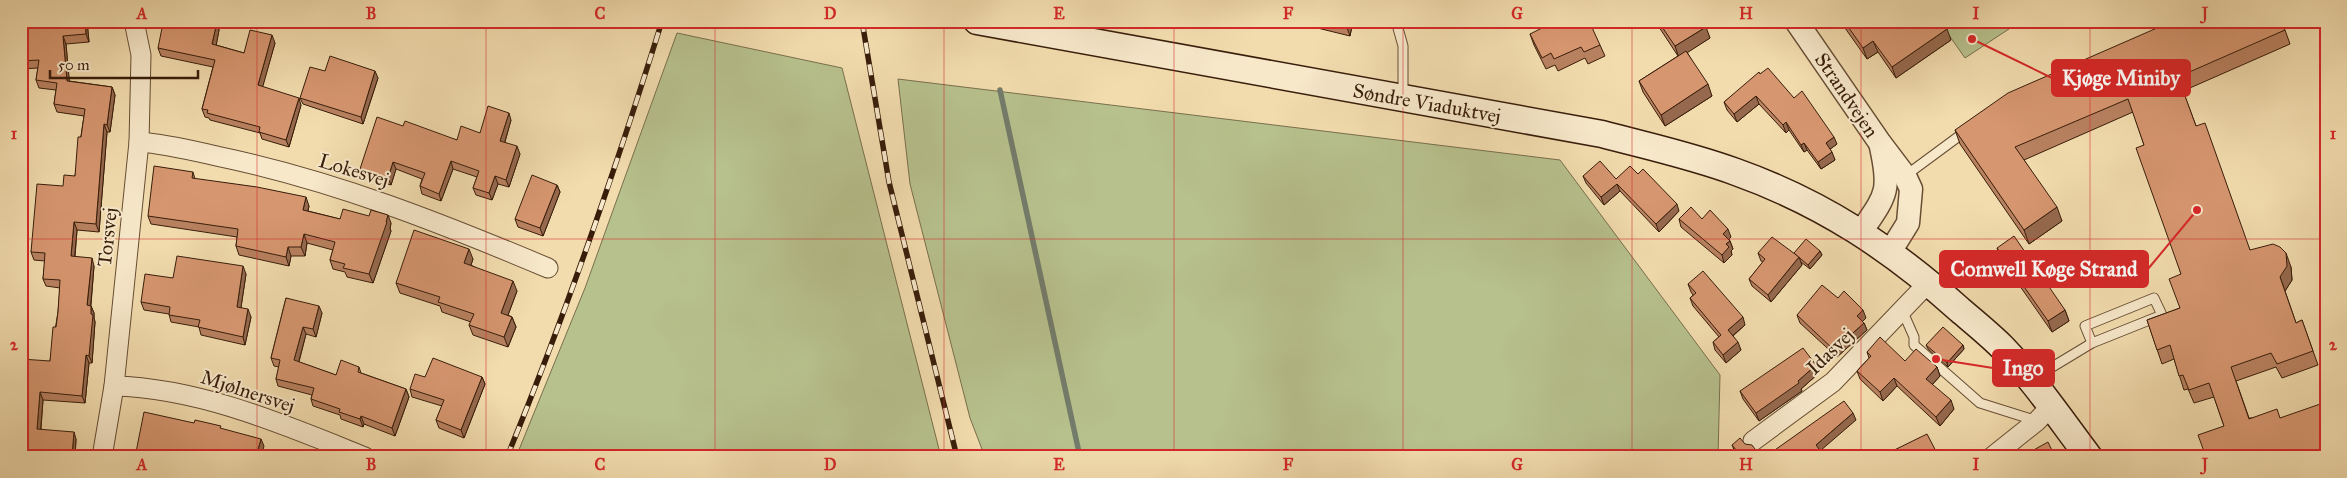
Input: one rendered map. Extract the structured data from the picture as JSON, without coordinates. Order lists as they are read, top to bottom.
{
  "streets": {
    "main road": ["Søndre Viaduktvej"],
    "street": [
      "Strandvejen",
      "Lokesvej",
      "Torsvej",
      "Idasvej",
      "Mjølnersvej"
    ]
  },
  "crossings": [
    ["Strandvejen", "Søndre Viaduktvej"],
    ["Lokesvej", "Torsvej"],
    ["Torsvej", "Mjølnersvej"]
  ],
  "places": ["Kjøge Miniby", "Comwell Køge Strand", "Ingo"],
  "scale_bar": "50 m",
  "grid": {
    "columns": [
      "A",
      "B",
      "C",
      "D",
      "E",
      "F",
      "G",
      "H",
      "I",
      "J"
    ],
    "rows": ["1", "2"]
  }
}
